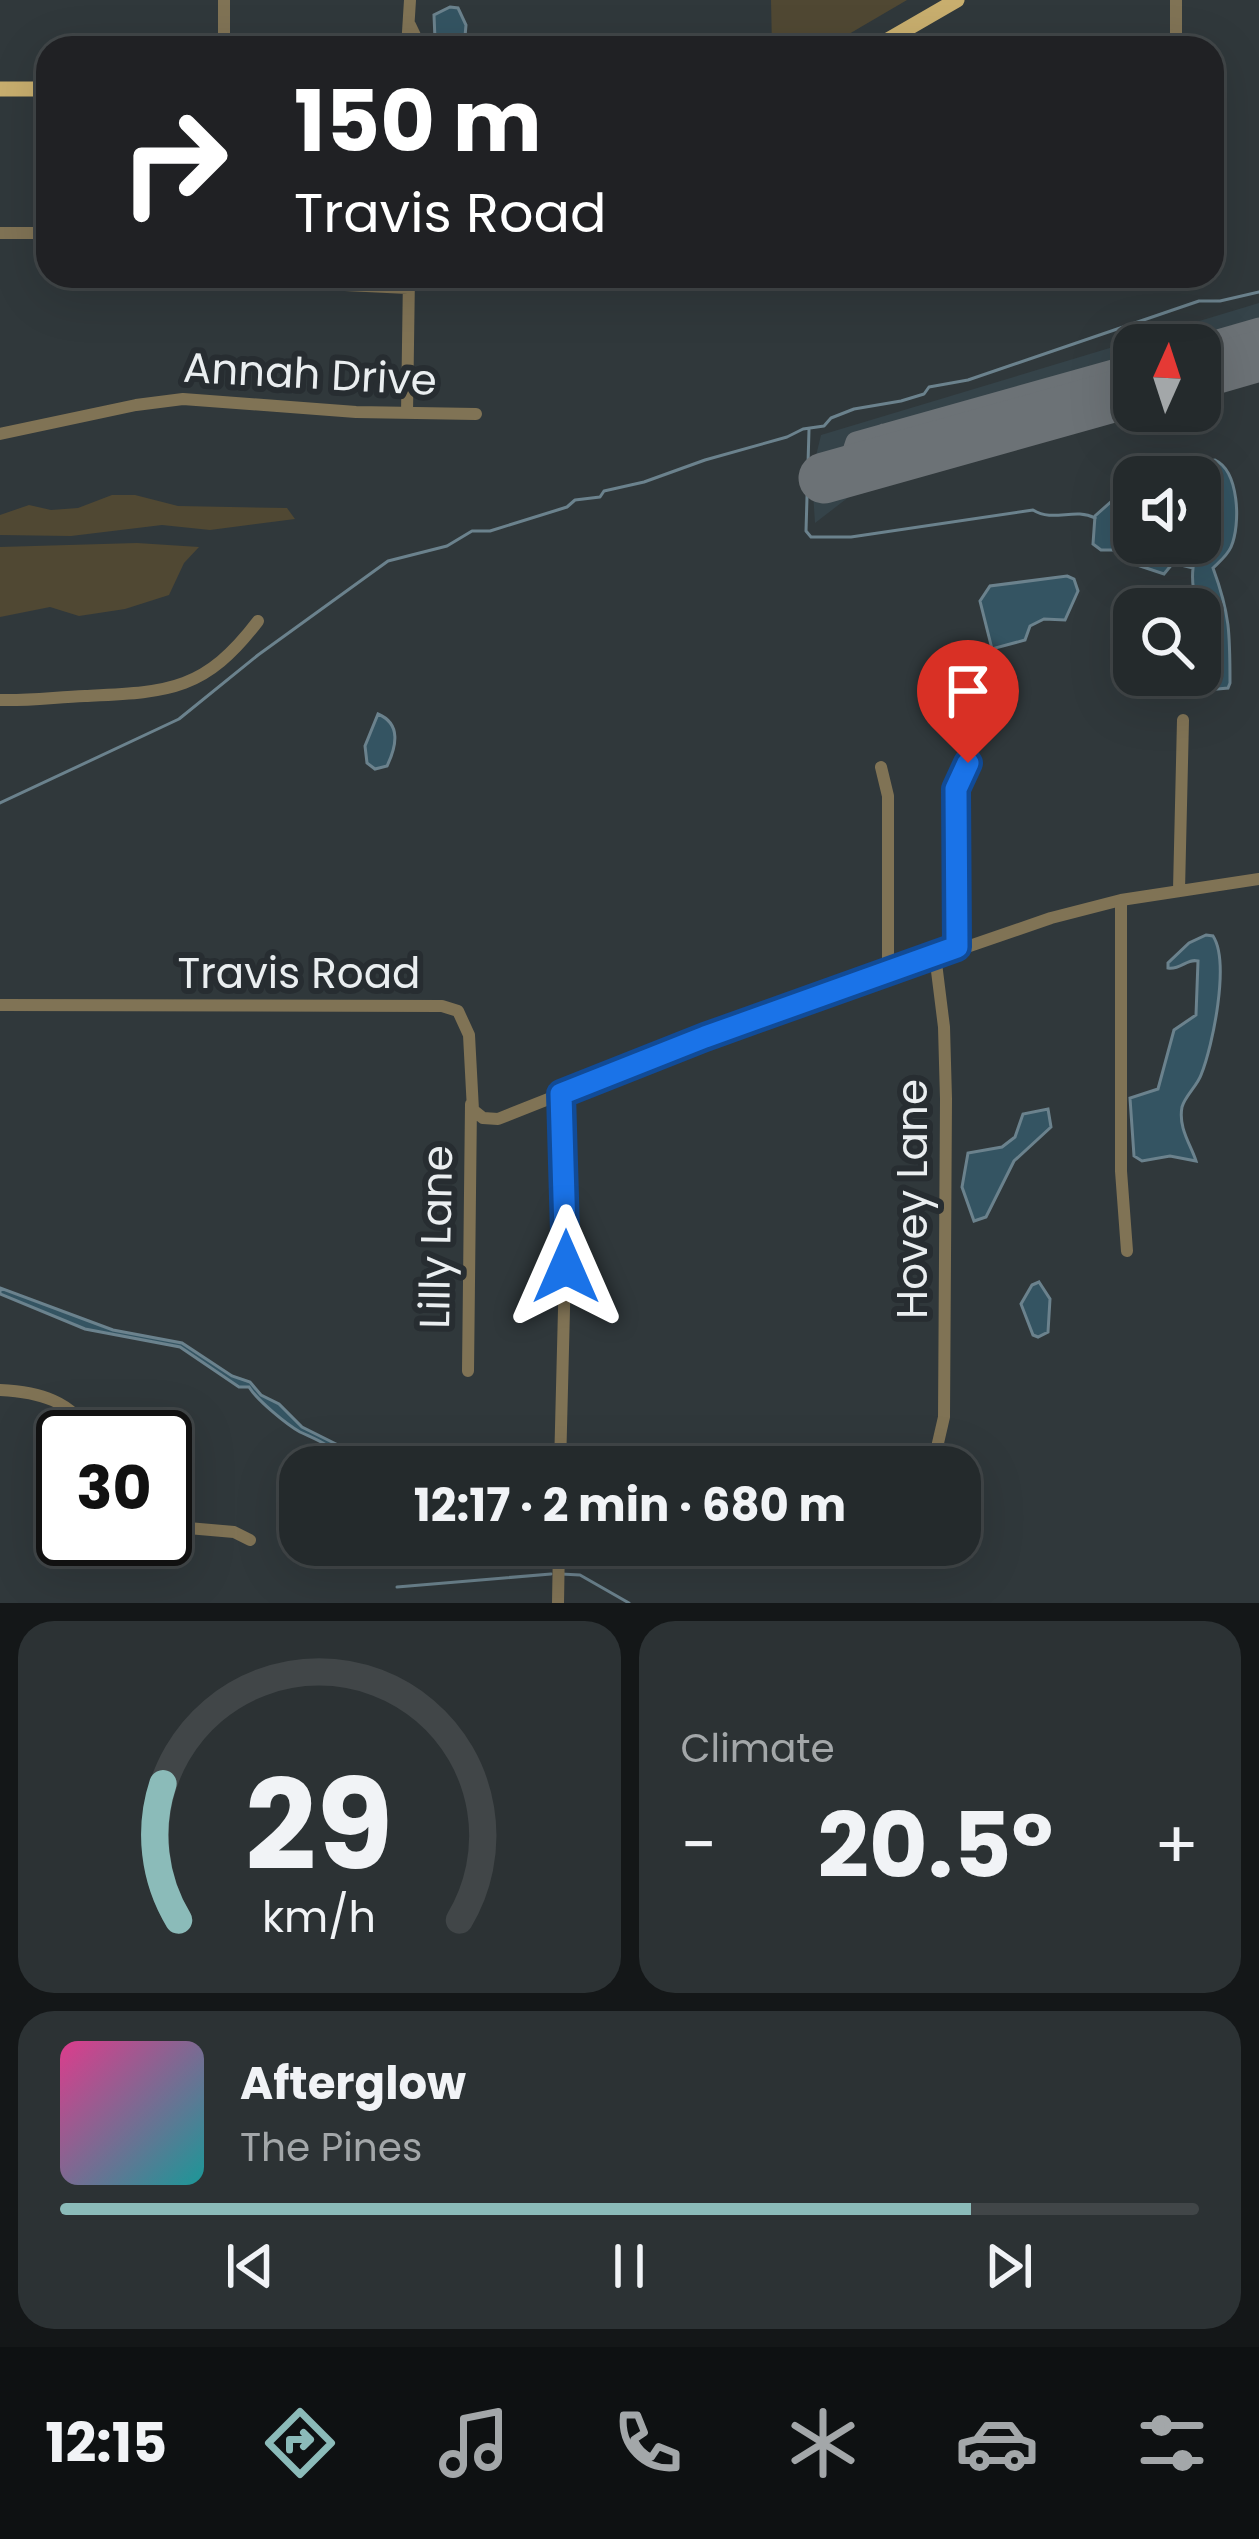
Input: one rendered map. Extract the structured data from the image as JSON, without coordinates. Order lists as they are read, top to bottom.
{
  "streets": {
    "street": [
      "Annah Drive",
      "Travis Road",
      "Hovey Lane",
      "Lilly Lane"
    ]
  },
  "crossings": [
    ["Travis Road", "Lilly Lane"]
  ],
  "north": "top",
  "page": {
    "turn": ["150 m", "Travis Road"],
    "limit": "30",
    "trip": "12:17 · 2 min · 680 m",
    "tile": "Climate",
    "heat": ["−", "20.5°", "+"],
    "song": ["Afterglow", "The Pines"],
    "tabs": "12:15",
    "gauge": ["29", "km/h"]
  }
}
